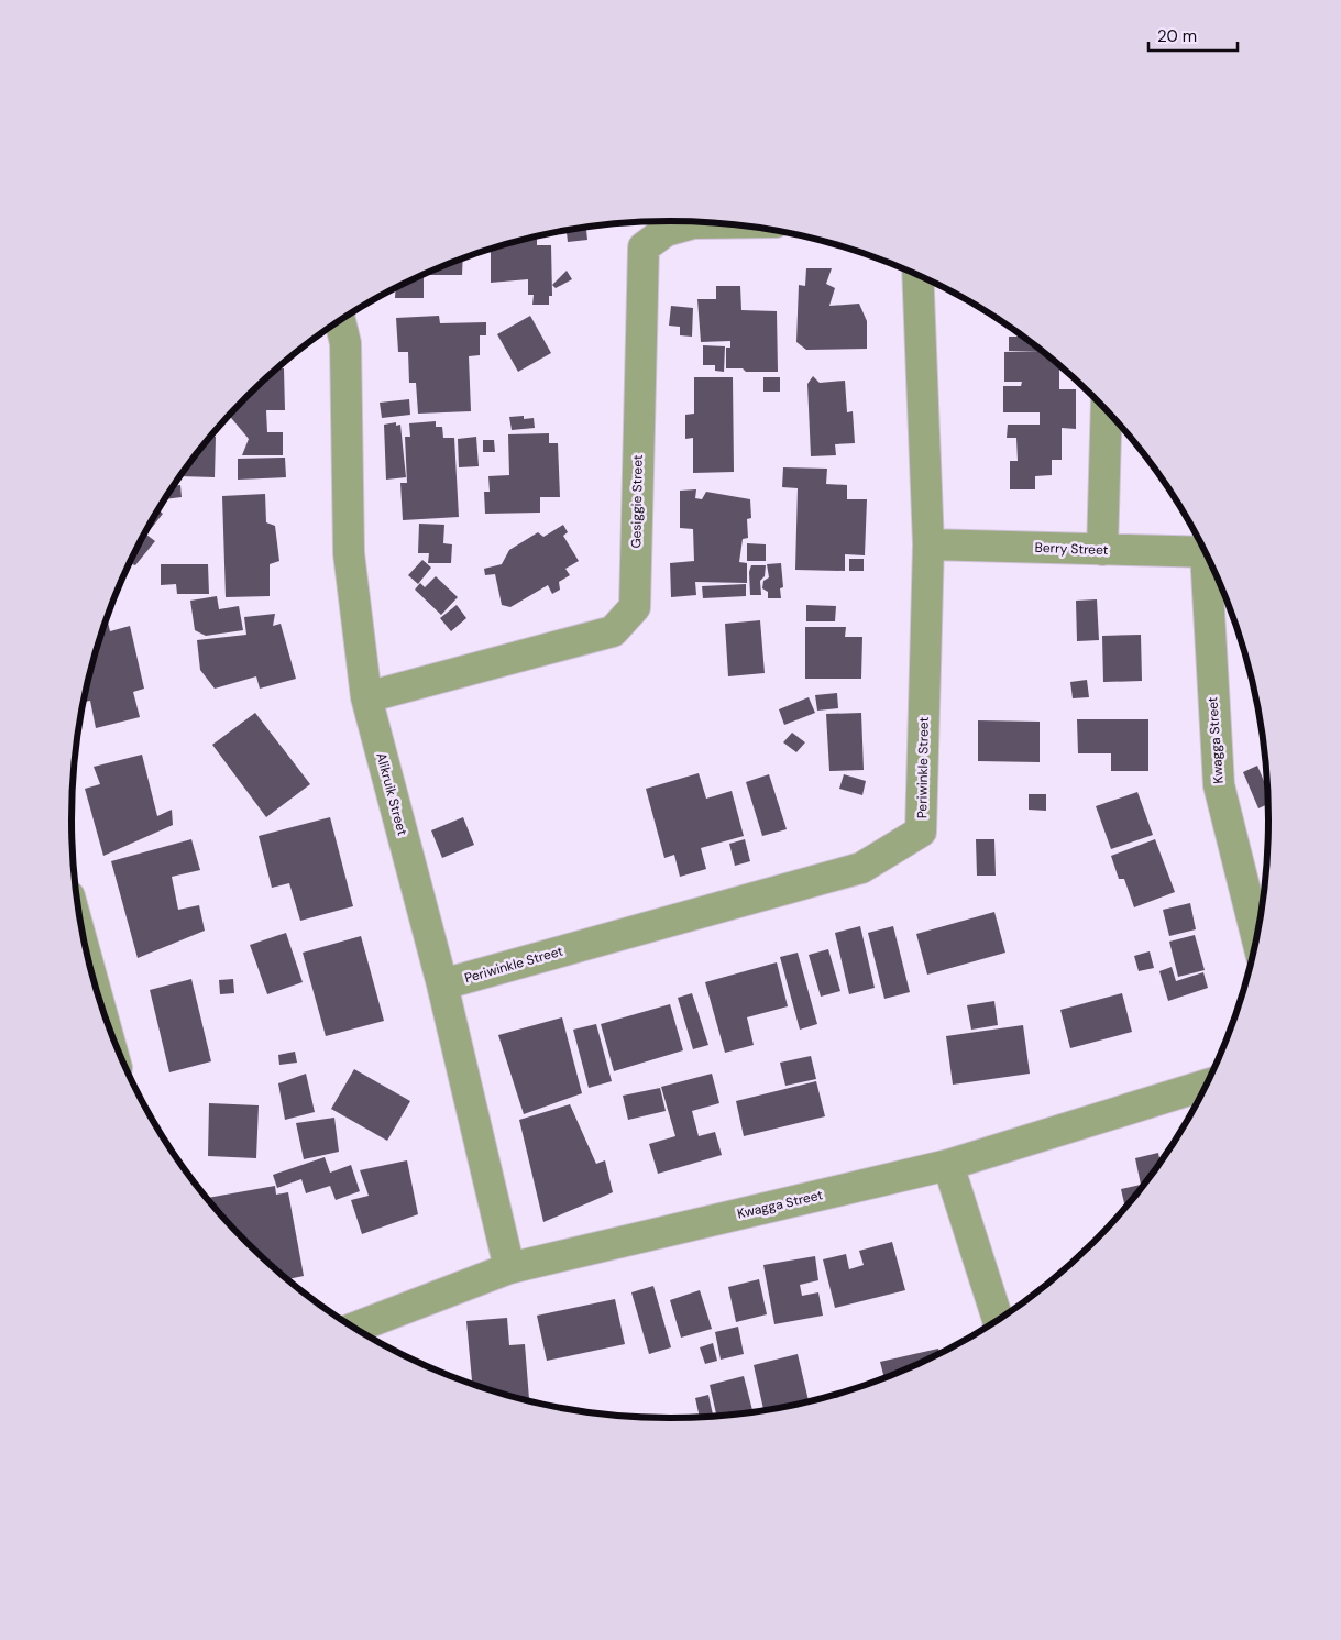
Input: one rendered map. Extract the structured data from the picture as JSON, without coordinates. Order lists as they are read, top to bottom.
{
  "streets": {
    "street": [
      "Gesiggie Street",
      "Berry Street",
      "Kwagga Street",
      "Periwinkle Street",
      "Alikruik Street"
    ]
  },
  "crossings": [
    ["Gesiggie Street", "Alikruik Street"],
    ["Berry Street", "Periwinkle Street"],
    ["Kwagga Street", "Alikruik Street"],
    ["Periwinkle Street", "Alikruik Street"]
  ],
  "scale_bar": "20 m"
}
